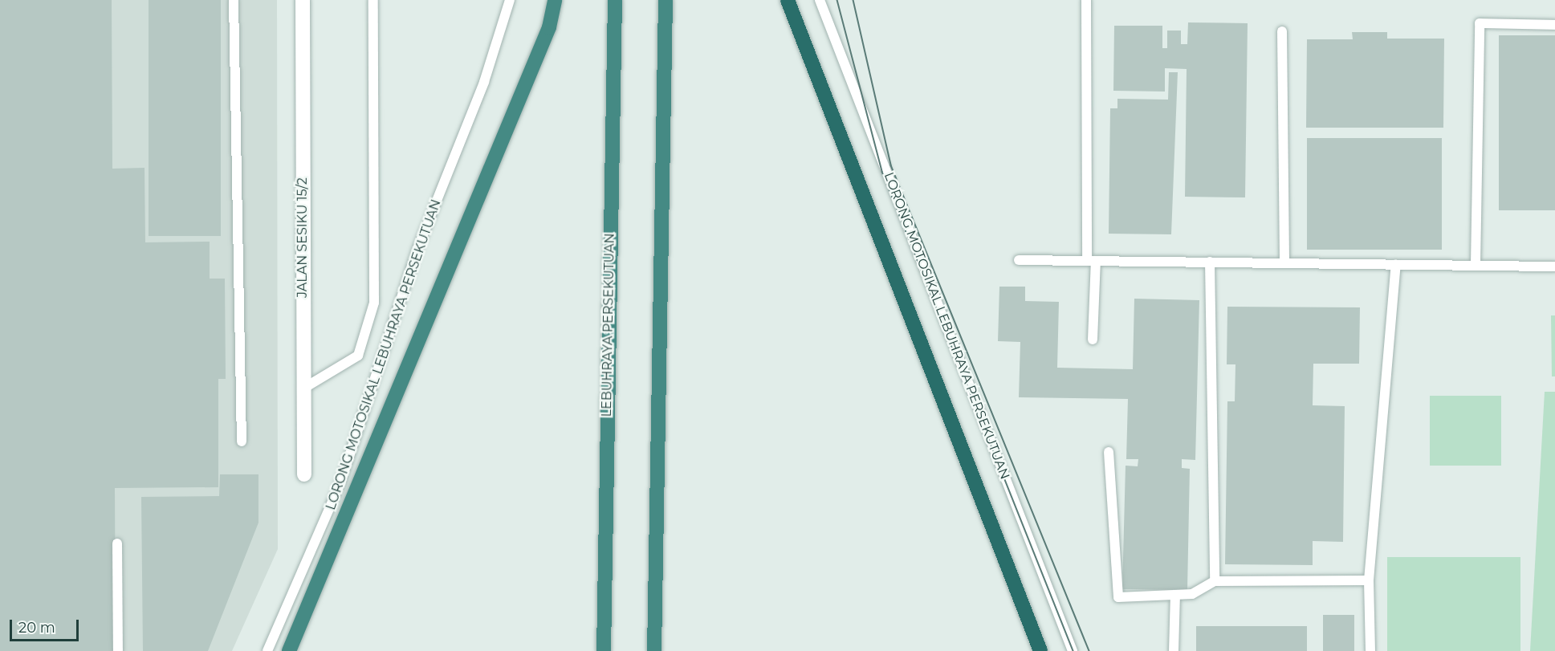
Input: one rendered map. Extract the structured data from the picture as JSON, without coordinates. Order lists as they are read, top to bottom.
{
  "streets": {
    "highway": ["LEBUHRAYA PERSEKUTUAN"],
    "street": ["JALAN SESIKU 15/2"],
    "lane": ["LORONG MOTOSIKAL LEBUHRAYA PERSEKUTUAN"]
  },
  "scale_bar": "20 m"
}
